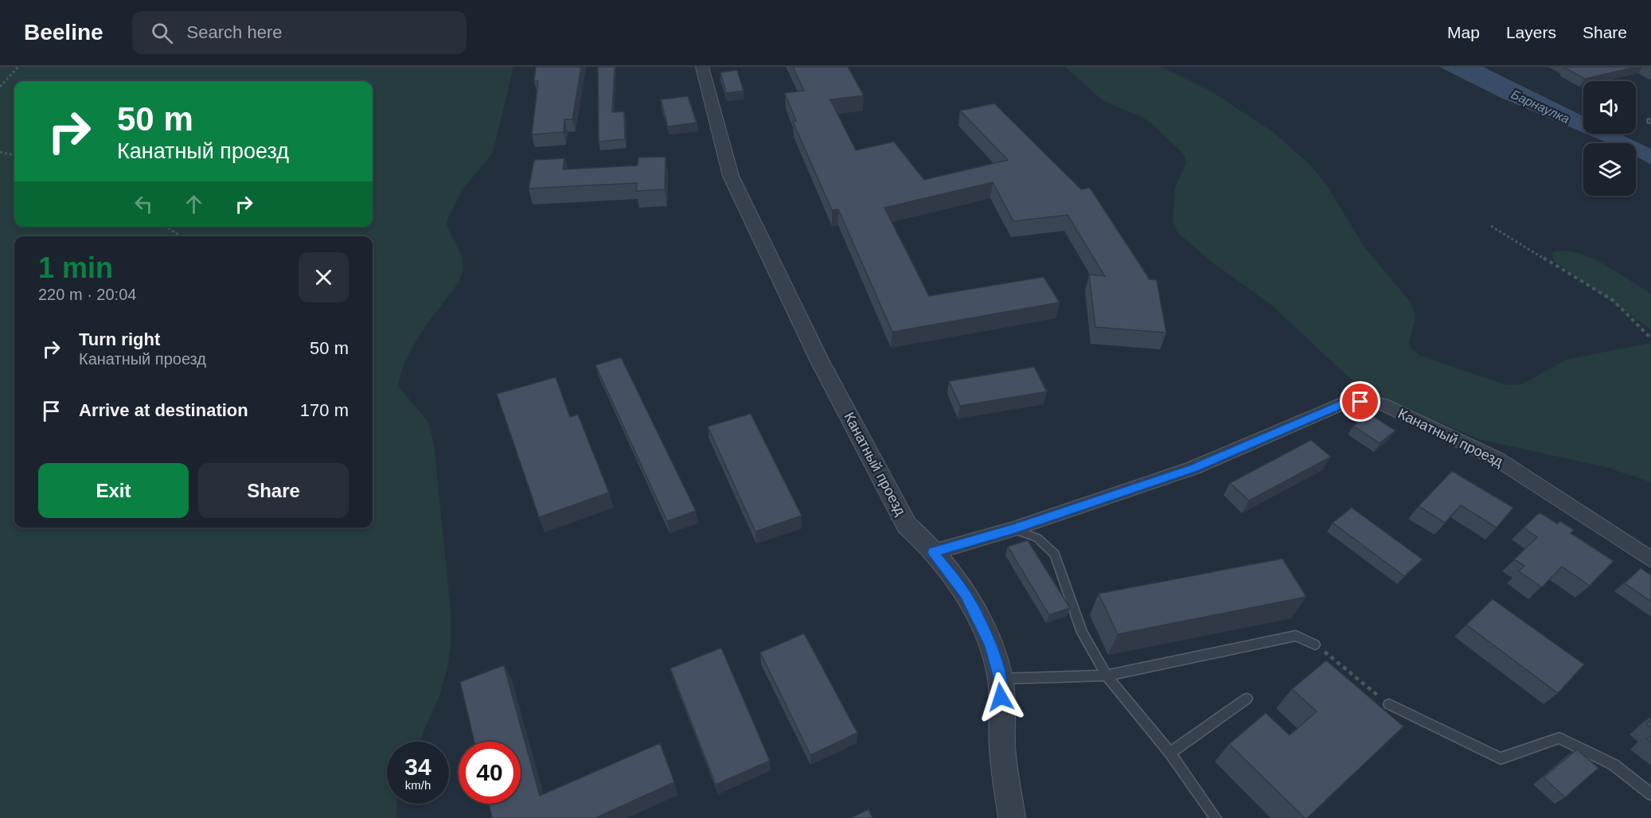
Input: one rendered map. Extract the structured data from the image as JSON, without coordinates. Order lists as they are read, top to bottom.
{
  "streets": {
    "street": ["Канатный проезд"]
  },
  "water": ["Барнаулка"],
  "page": {
    "header": "Beeline",
    "search": "Search here",
    "nav": ["Map", "Layers", "Share"],
    "turn": ["50 m", "Канатный проезд"],
    "heading": ["1 min", "220 m · 20:04"],
    "list": [
      {
        "name": "Turn right",
        "note": "Канатный проезд",
        "value": "50 m"
      },
      {
        "name": "Arrive at destination",
        "value": "170 m"
      }
    ],
    "buttons": ["Exit", "Share"],
    "speed": "34 km/h",
    "limit": "40"
  }
}
